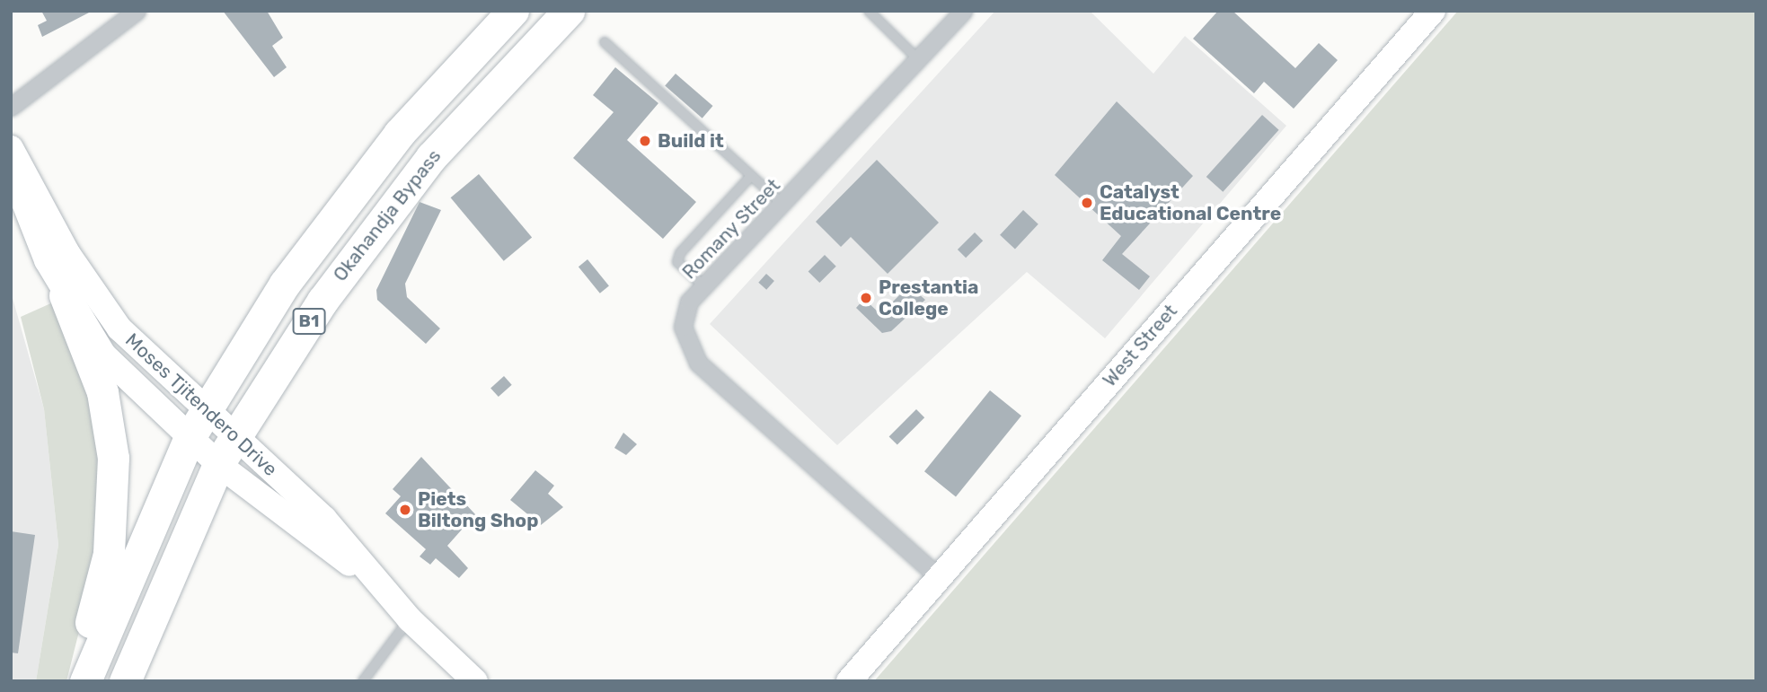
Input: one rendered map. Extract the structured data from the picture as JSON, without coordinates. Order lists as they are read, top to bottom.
{
  "streets": {
    "highway": ["Okahandja Bypass", "B1"],
    "street": ["Romany Street", "West Street", "Moses Tjitendero Drive"]
  },
  "crossings": [
    ["Okahandja Bypass", "Moses Tjitendero Drive"],
    ["Romany Street", "West Street"],
    ["B1", "Moses Tjitendero Drive"]
  ],
  "places": [
    "Build it",
    "Catalyst Educational Centre",
    "Prestantia College",
    "Piets Biltong Shop"
  ]
}
